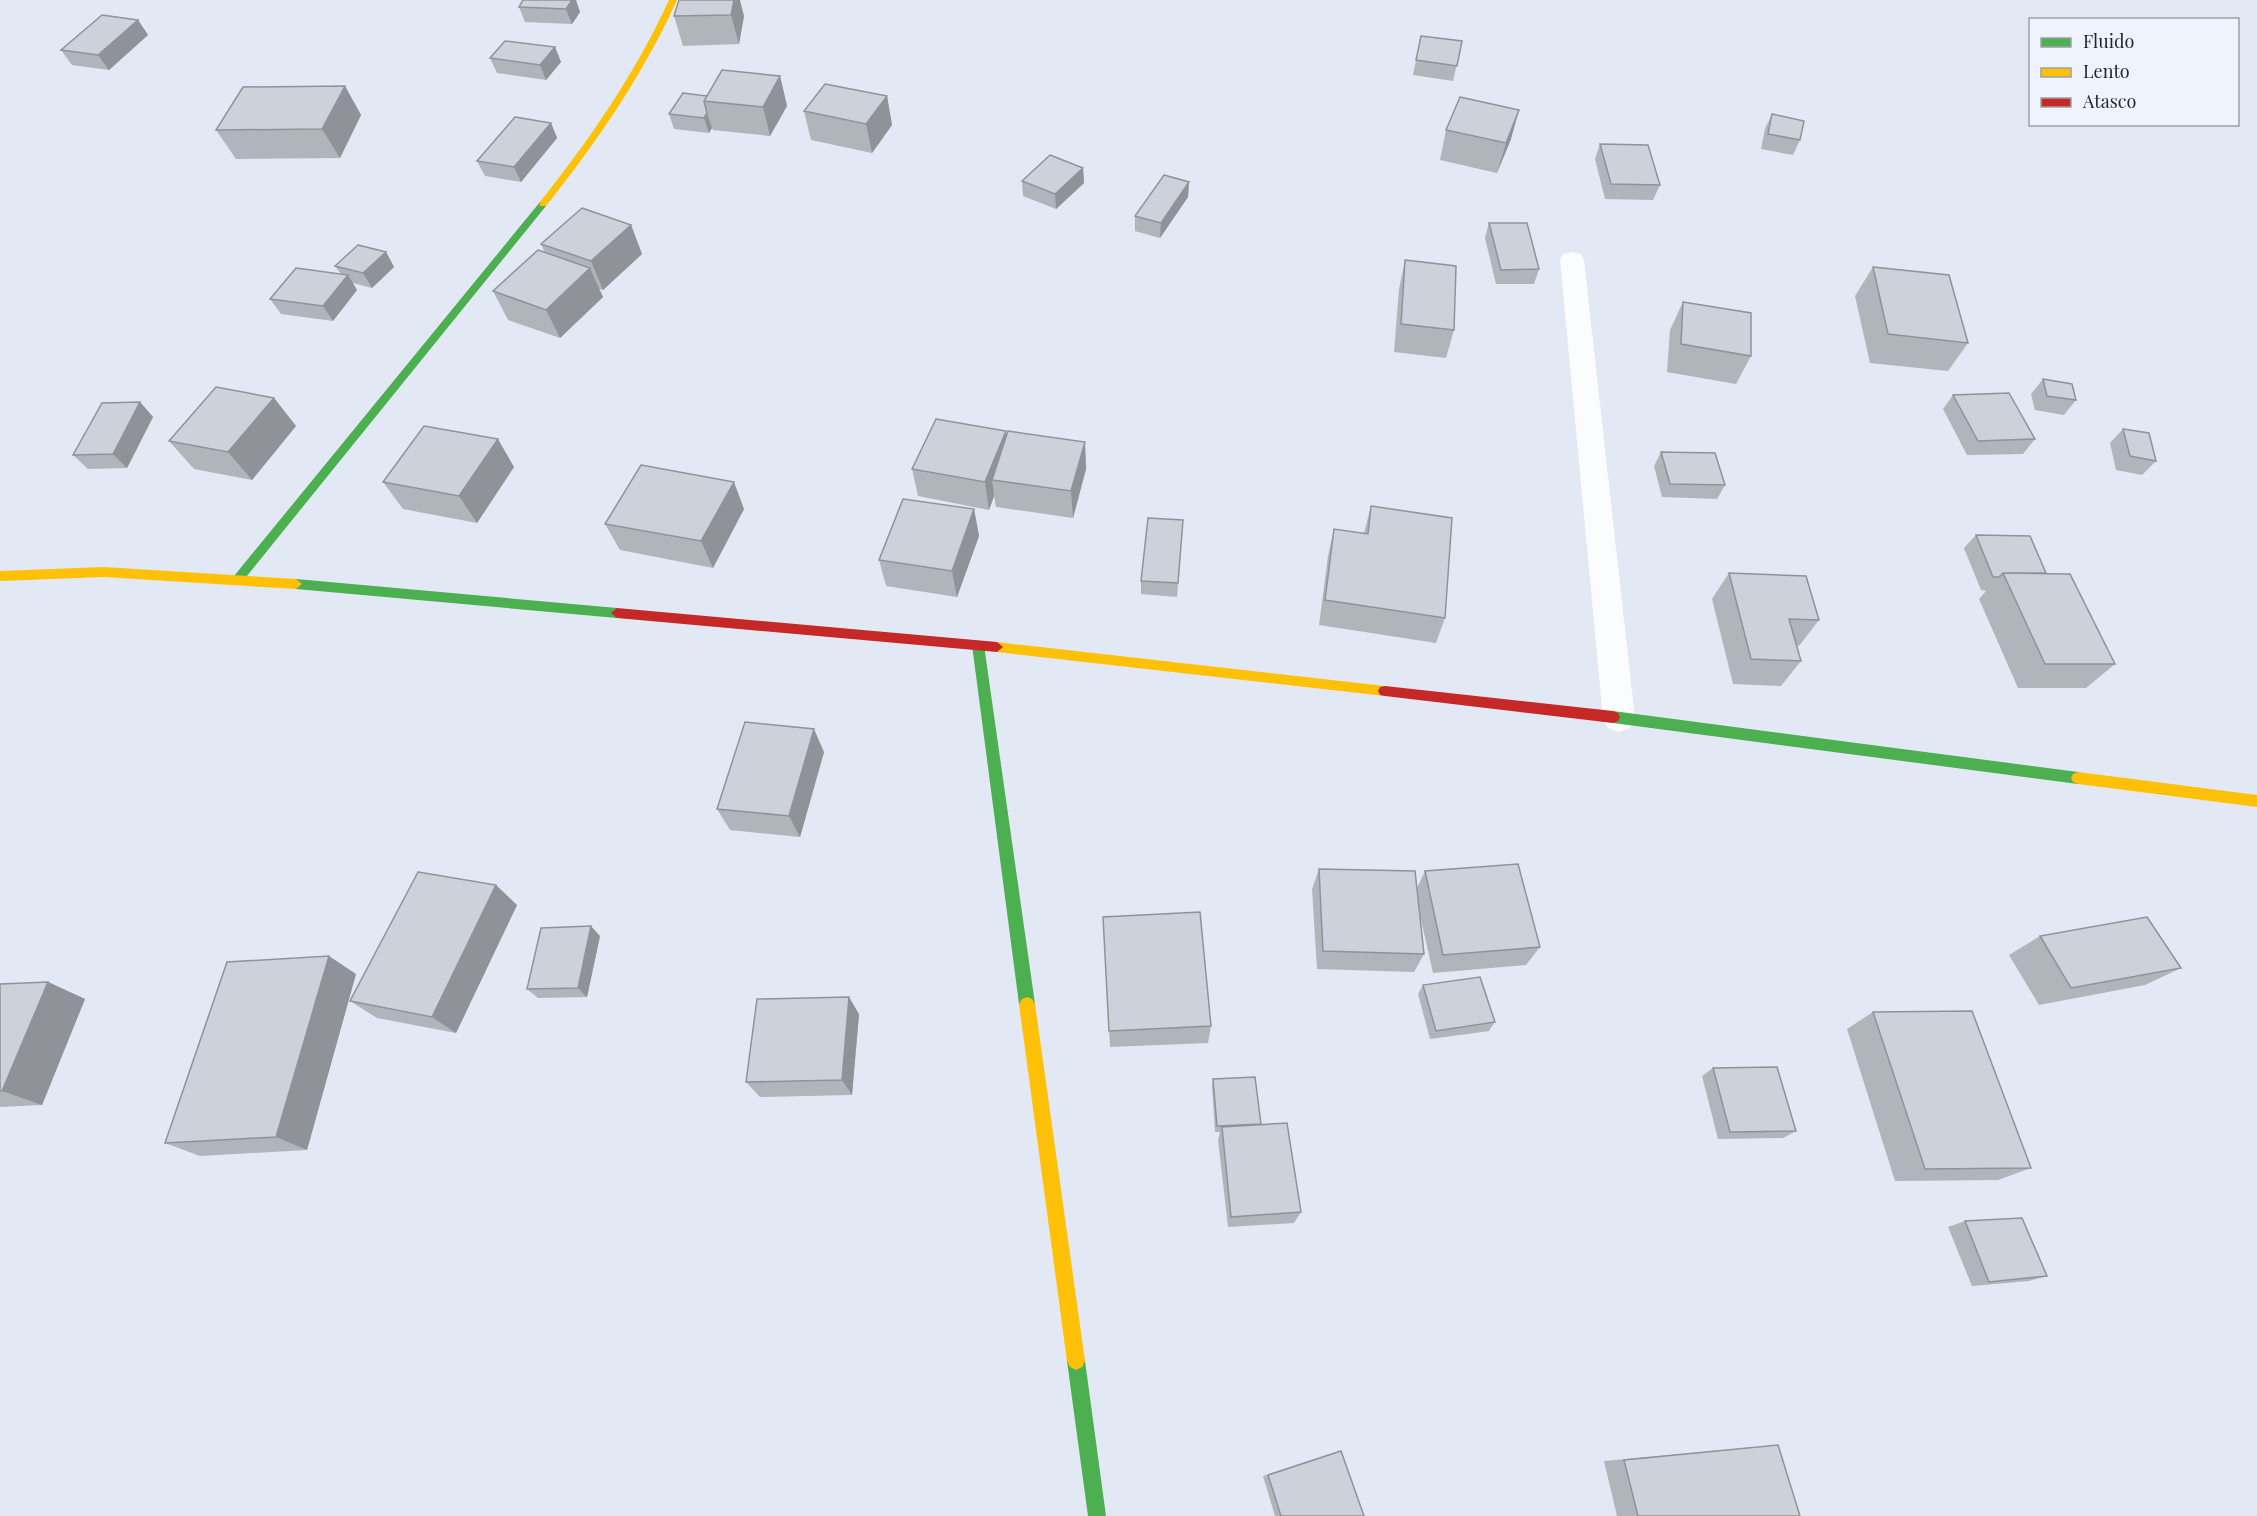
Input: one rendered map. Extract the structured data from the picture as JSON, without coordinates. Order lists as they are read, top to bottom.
{
  "legend": ["Fluido", "Lento", "Atasco"]
}
